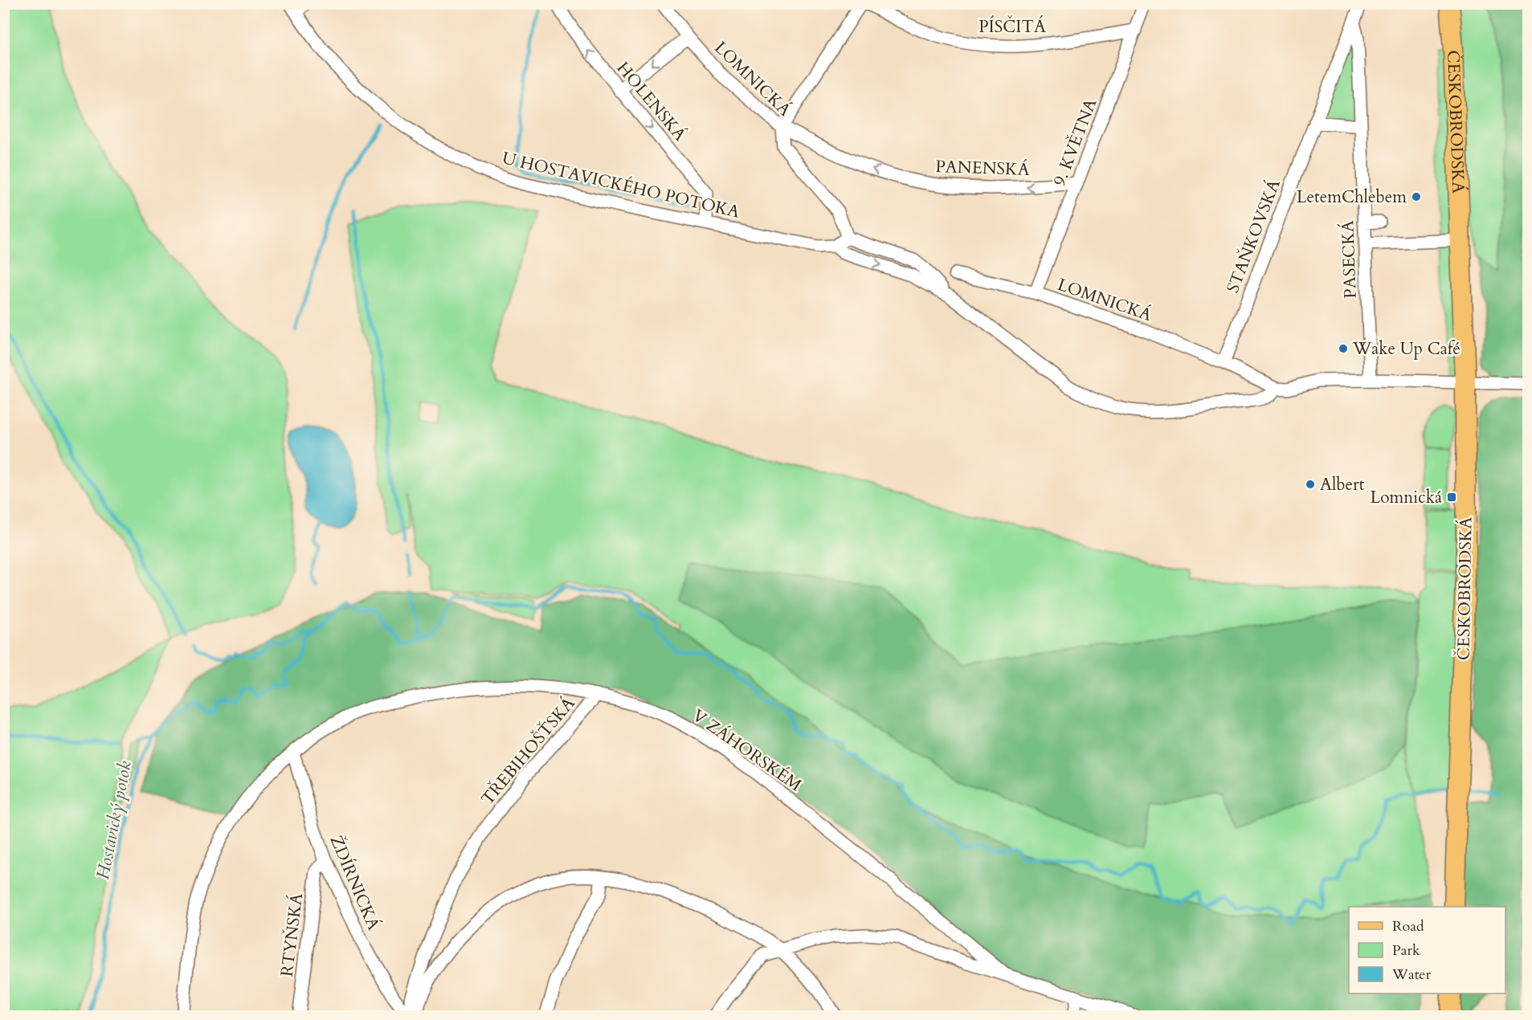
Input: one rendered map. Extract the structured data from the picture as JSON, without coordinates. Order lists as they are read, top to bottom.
{
  "streets": {
    "main road": ["ČESKOBRODSKÁ"],
    "street": [
      "PÍSČITÁ",
      "LOMNICKÁ",
      "HOLENSKÁ",
      "9. KVĚTNA",
      "PANENSKÁ",
      "U HOSTAVICKÉHO POTOKA",
      "STAŇKOVSKÁ",
      "PASECKÁ",
      "V ZÁHORSKÉM",
      "TŘEBIHOŠŤSKÁ",
      "ŽDÍRNICKÁ",
      "RTYŇSKÁ"
    ]
  },
  "crossings": [
    ["PÍSČITÁ", "9. KVĚTNA"],
    ["LOMNICKÁ", "9. KVĚTNA"],
    ["LOMNICKÁ", "PANENSKÁ"],
    ["LOMNICKÁ", "U HOSTAVICKÉHO POTOKA"],
    ["LOMNICKÁ", "STAŇKOVSKÁ"],
    ["HOLENSKÁ", "U HOSTAVICKÉHO POTOKA"],
    ["9. KVĚTNA", "PANENSKÁ"],
    ["STAŇKOVSKÁ", "PASECKÁ"],
    ["V ZÁHORSKÉM", "TŘEBIHOŠŤSKÁ"],
    ["V ZÁHORSKÉM", "ŽDÍRNICKÁ"],
    ["ŽDÍRNICKÁ", "RTYŇSKÁ"]
  ],
  "water": ["Hostavický potok"],
  "places": {
    "other": ["LetemChlebem", "Wake Up Café", "Albert"],
    "transit": ["Lomnická"]
  },
  "legend": ["Road", "Park", "Water"]
}
